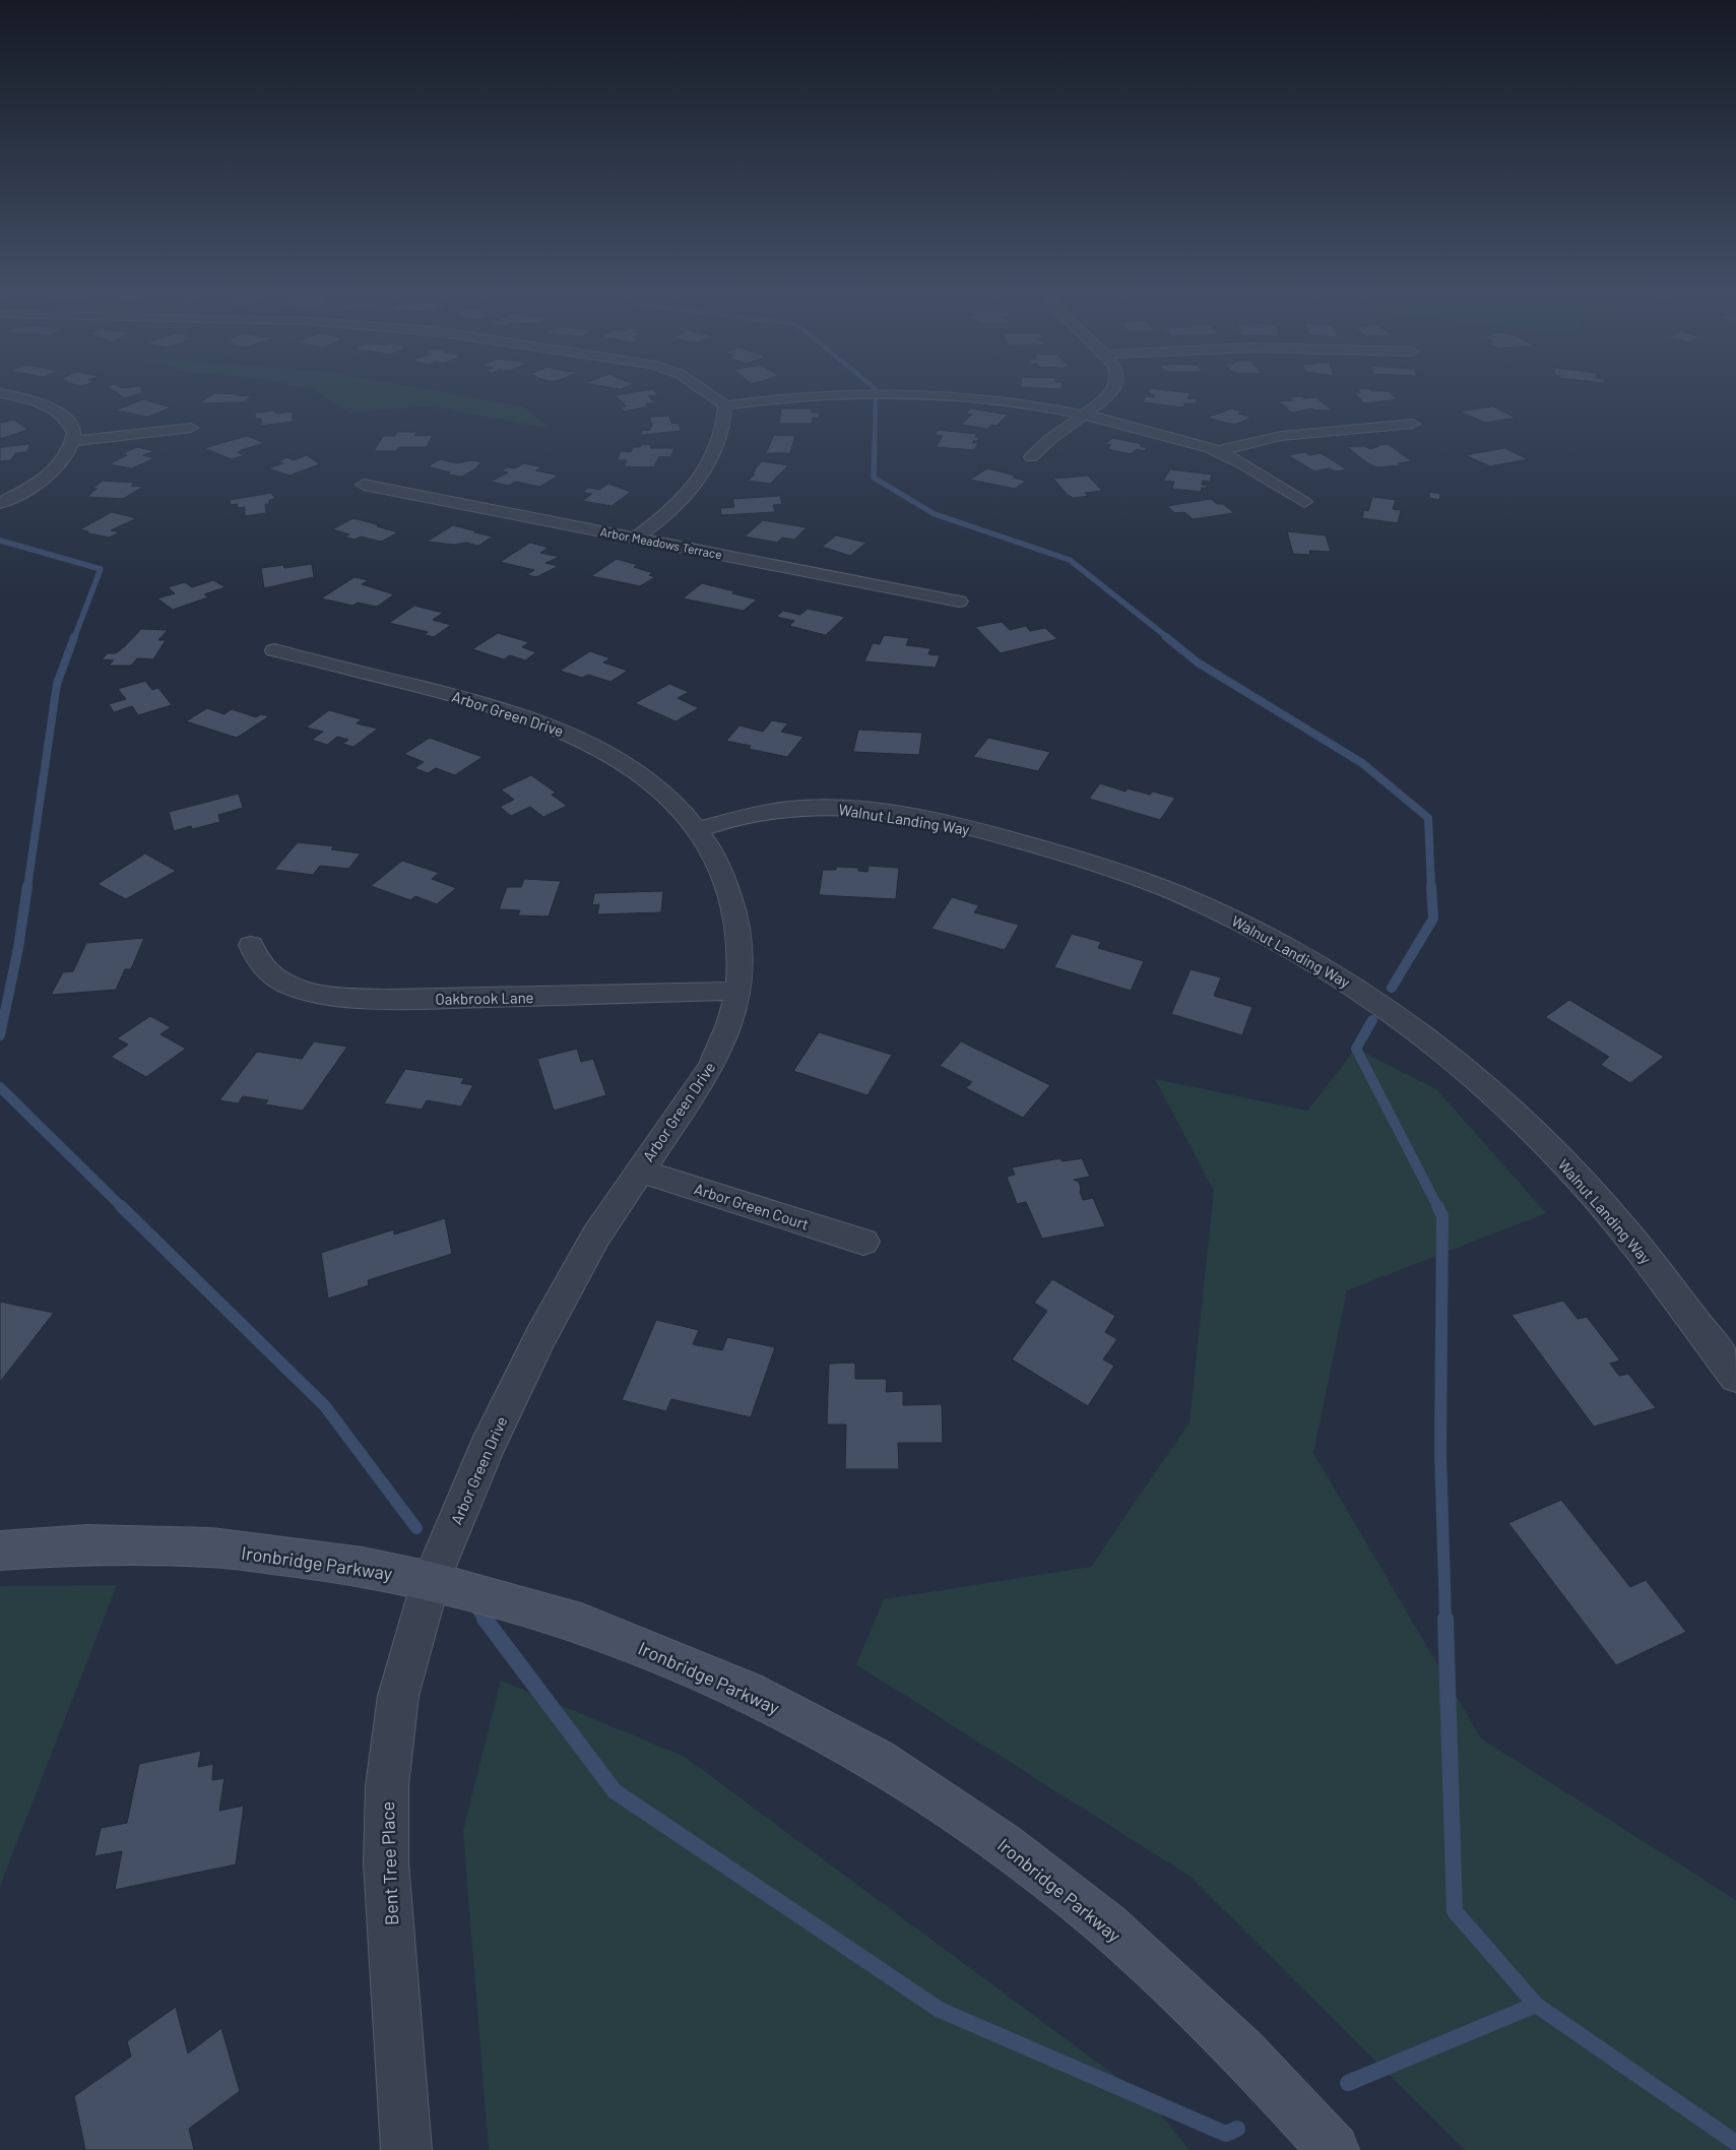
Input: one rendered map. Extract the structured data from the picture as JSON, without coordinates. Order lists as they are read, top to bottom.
{
  "streets": {
    "street": [
      "Arbor Meadows Terrace",
      "Arbor Green Drive",
      "Walnut Landing Way",
      "Oakbrook Lane",
      "Arbor Green Court",
      "Ironbridge Parkway",
      "Bent Tree Place"
    ]
  },
  "crossings": [
    ["Arbor Green Drive", "Walnut Landing Way"],
    ["Arbor Green Drive", "Oakbrook Lane"],
    ["Arbor Green Drive", "Arbor Green Court"],
    ["Arbor Green Drive", "Ironbridge Parkway"],
    ["Arbor Green Drive", "Bent Tree Place"],
    ["Ironbridge Parkway", "Bent Tree Place"]
  ]
}
